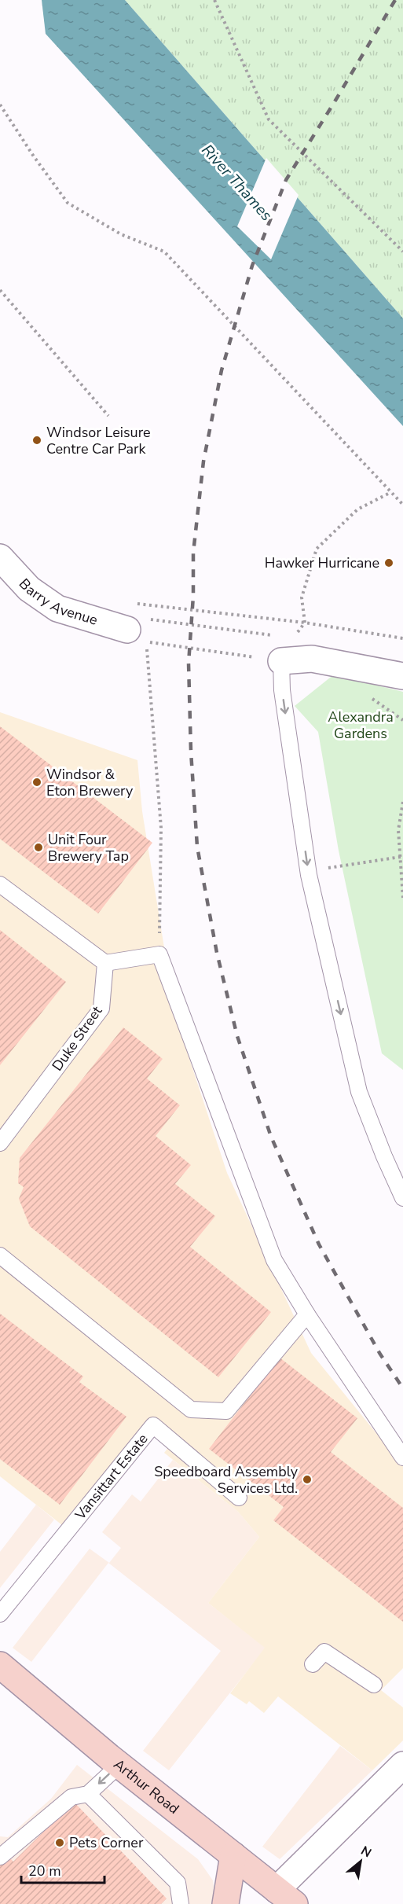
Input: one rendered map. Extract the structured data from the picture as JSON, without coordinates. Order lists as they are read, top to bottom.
{
  "streets": {
    "street": ["Barry Avenue", "Arthur Road"],
    "lane": ["Duke Street", "Vansittart Estate"]
  },
  "water": ["River Thames"],
  "parks": ["Alexandra Gardens"],
  "places": [
    "Windsor Leisure Centre Car Park",
    "Hawker Hurricane",
    "Windsor & Eton Brewery",
    "Unit Four Brewery Tap",
    "Speedboard Assembly Services Ltd.",
    "Pets Corner"
  ],
  "scale_bar": "20 m",
  "north": "top right"
}
